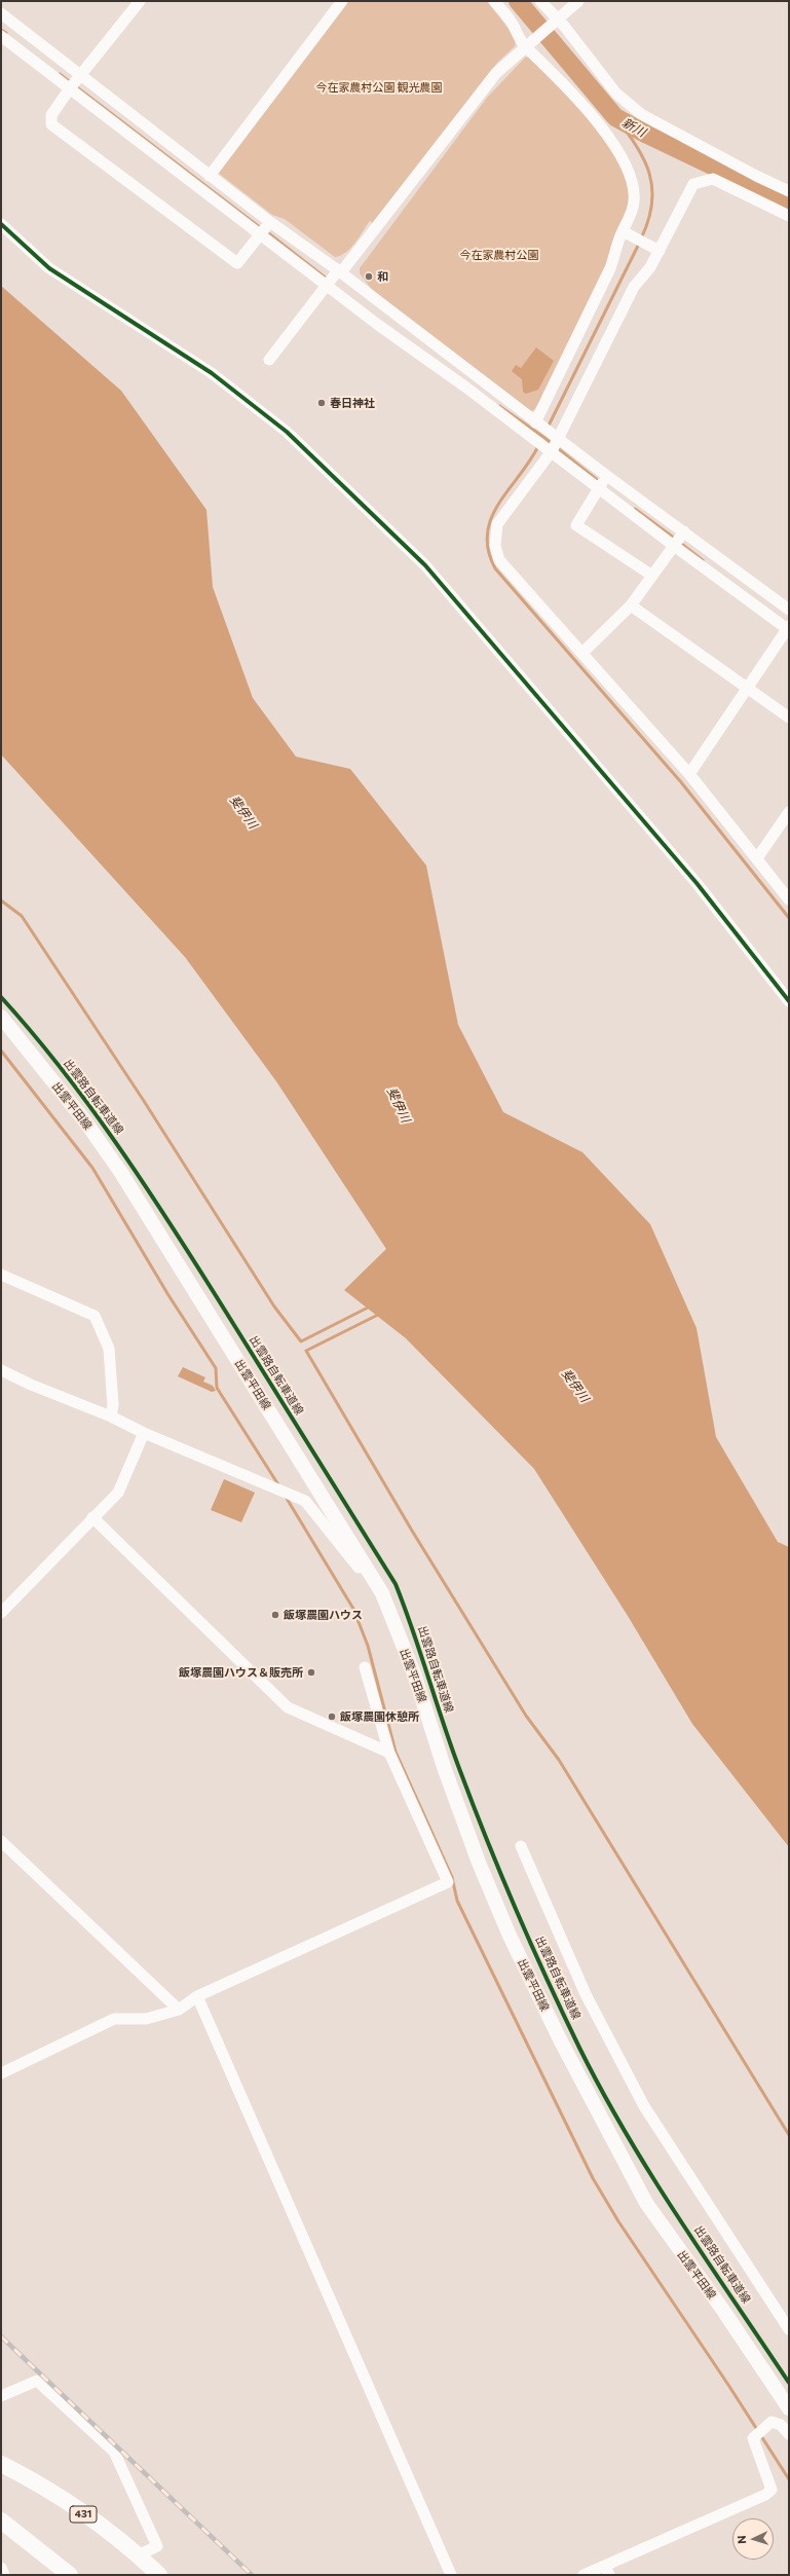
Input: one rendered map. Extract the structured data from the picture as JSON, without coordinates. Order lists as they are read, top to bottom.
{
  "streets": {
    "highway": ["431"],
    "main road": ["出雲平田線"],
    "cycle path": ["出雲路自転車道線"]
  },
  "water": ["新川", "斐伊川"],
  "parks": ["今在家農村公園 観光農園", "今在家農村公園"],
  "places": [
    "和",
    "春日神社",
    "飯塚農園ハウス",
    "飯塚農園ハウス＆販売所",
    "飯塚農園休憩所"
  ],
  "north": "left"
}
